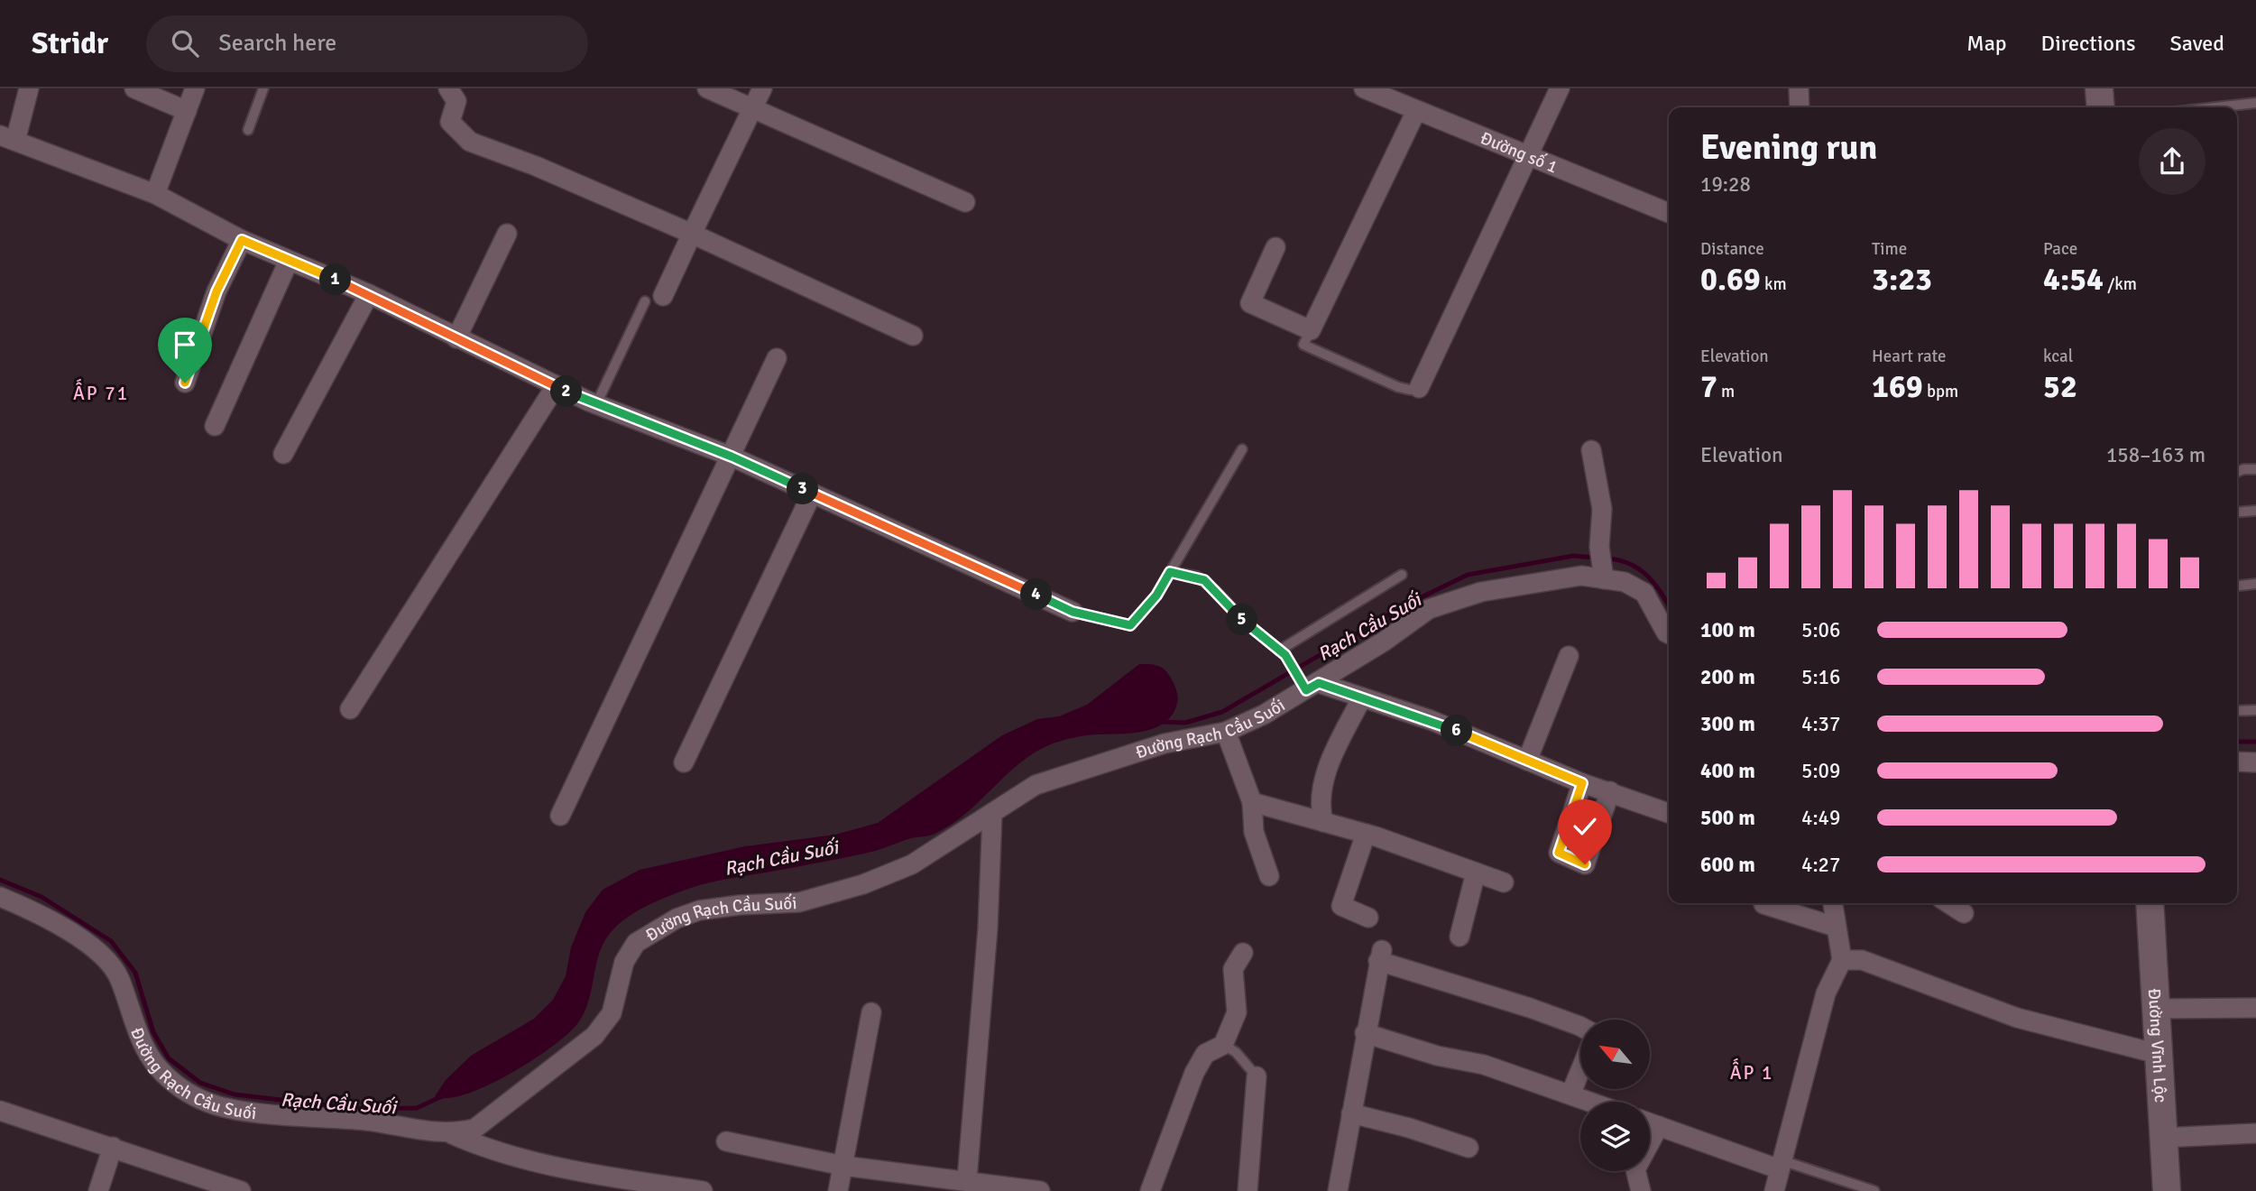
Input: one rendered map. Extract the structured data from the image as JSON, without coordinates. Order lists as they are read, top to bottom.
{
  "streets": {
    "main road": ["Đường Vĩnh Lộc"],
    "street": ["Đường số 1", "Đường Rạch Cầu Suối"]
  },
  "districts": ["ẤP 71", "ẤP 1"],
  "water": ["Rạch Cầu Suối"],
  "north": "top left",
  "page": {
    "header": "Stridr",
    "search": "Search here",
    "nav": ["Map", "Directions", "Saved"],
    "heading": ["Evening run", "19:28"],
    "stats": [
      ["Distance", "0.69 km"],
      ["Time", "3:23"],
      ["Pace", "4:54 /km"],
      ["Elevation", "7 m"],
      ["Heart rate", "169 bpm"],
      ["kcal", "52"]
    ],
    "pins": [
      "1",
      "2",
      "3",
      "4",
      "5",
      "6"
    ],
    "chart": ["Elevation", "158–163 m"],
    "list": [
      {
        "name": "100 m",
        "note": "5:06"
      },
      {
        "name": "200 m",
        "note": "5:16"
      },
      {
        "name": "300 m",
        "note": "4:37"
      },
      {
        "name": "400 m",
        "note": "5:09"
      },
      {
        "name": "500 m",
        "note": "4:49"
      },
      {
        "name": "600 m",
        "note": "4:27"
      }
    ]
  }
}
